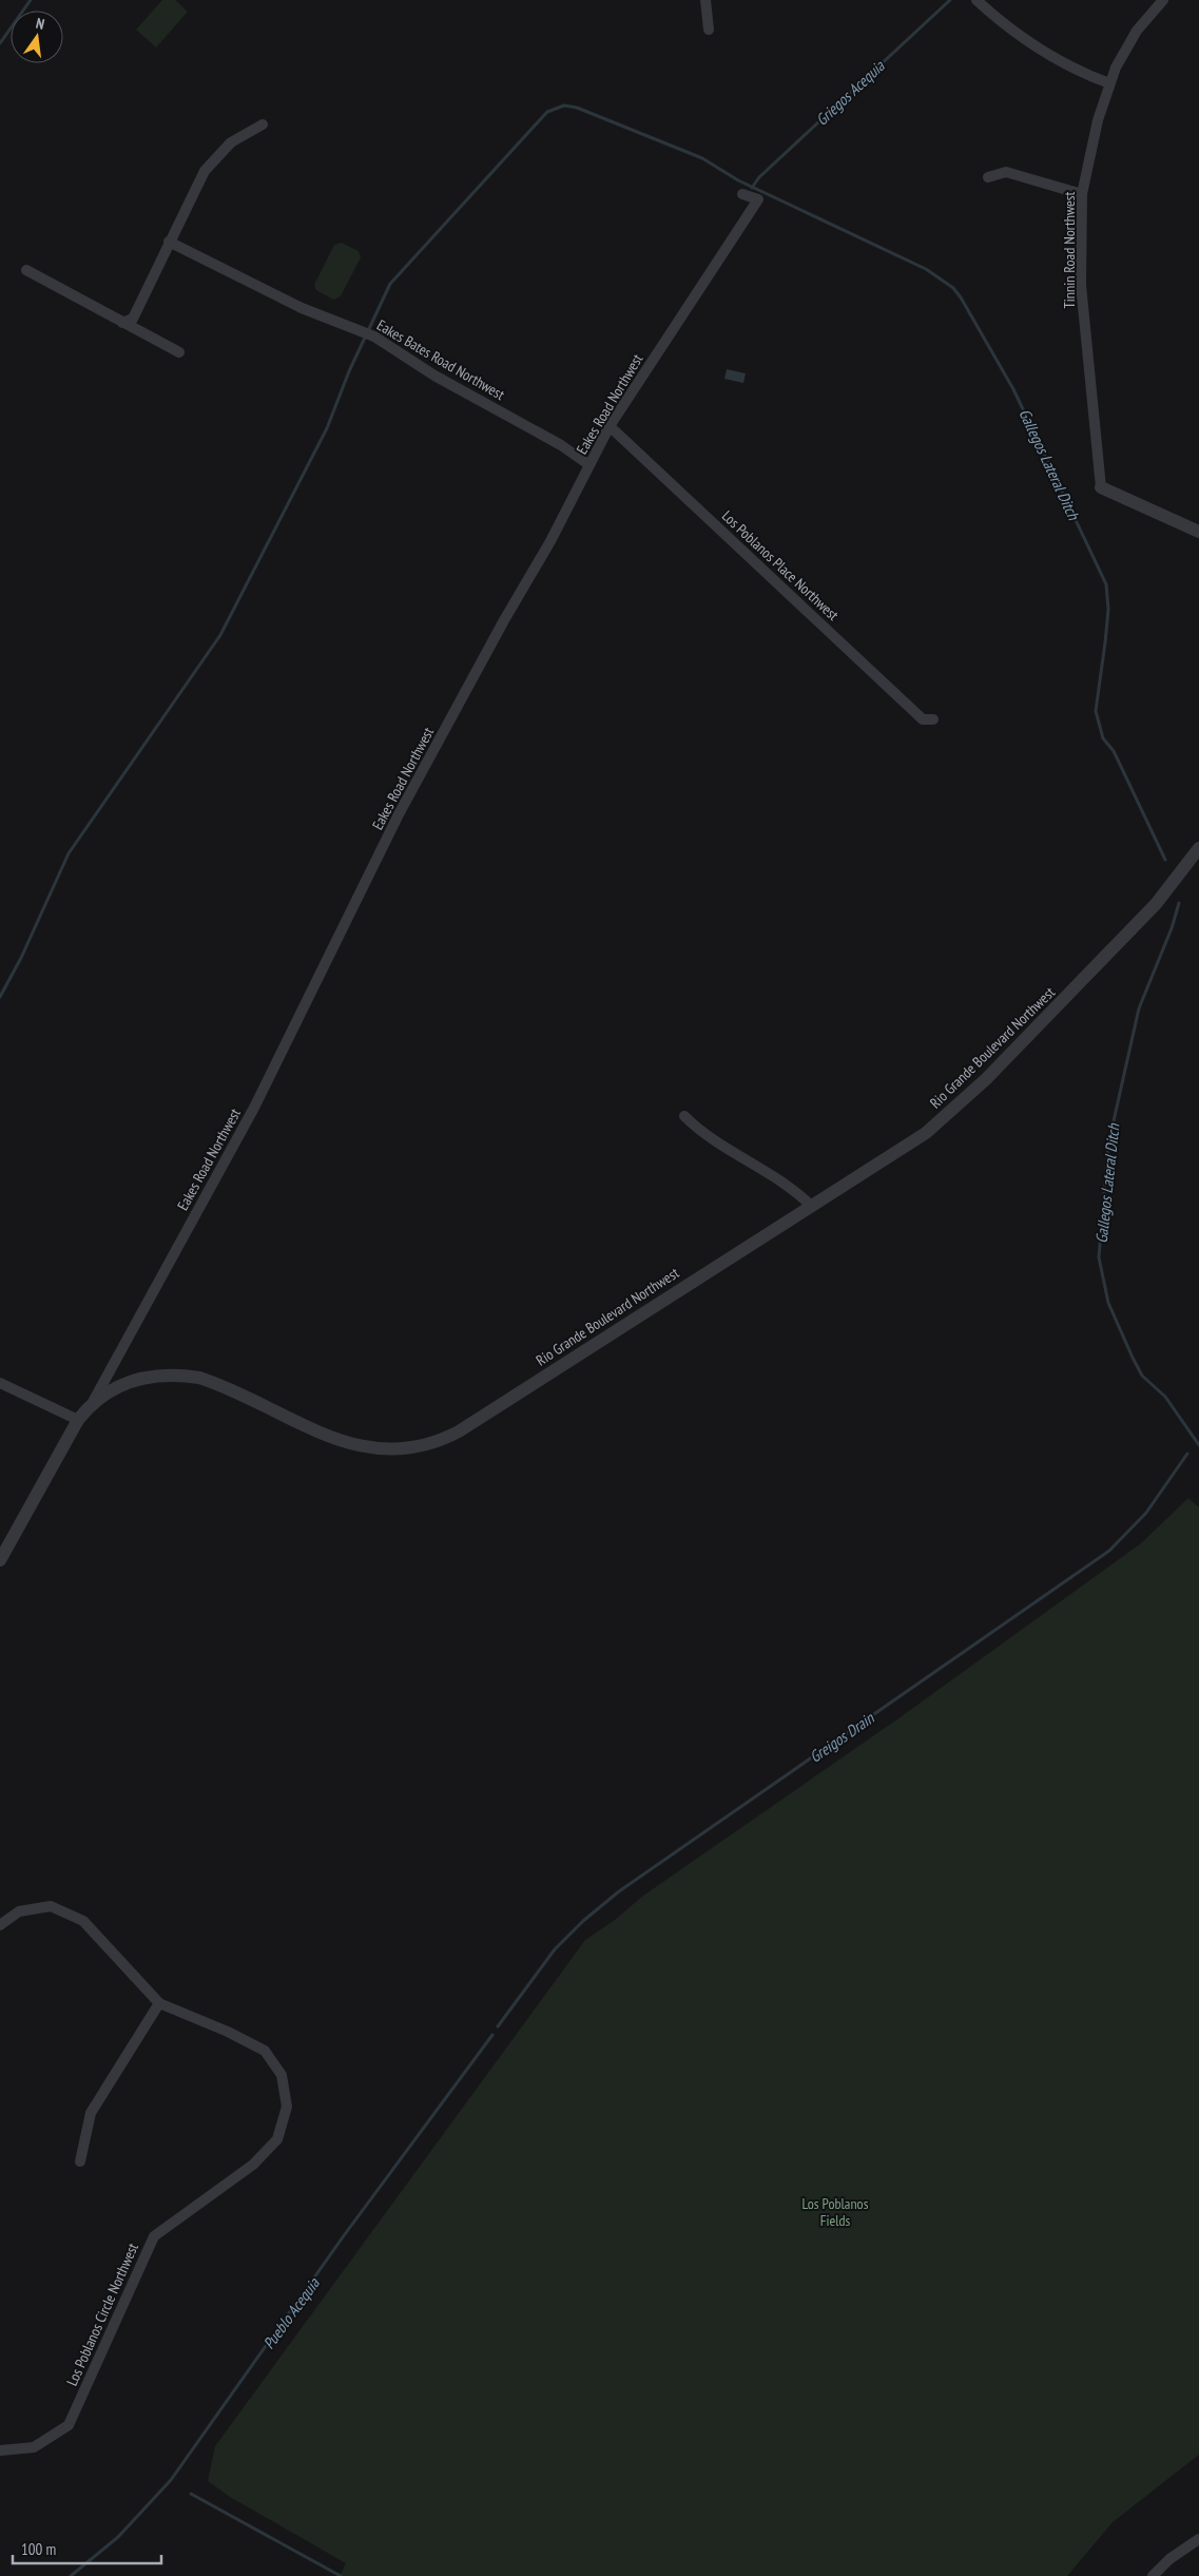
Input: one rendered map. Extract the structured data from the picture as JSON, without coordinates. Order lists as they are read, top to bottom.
{
  "streets": {
    "street": [
      "Tinnin Road Northwest",
      "Eakes Bates Road Northwest",
      "Eakes Road Northwest",
      "Los Poblanos Place Northwest",
      "Rio Grande Boulevard Northwest",
      "Los Poblanos Circle Northwest"
    ]
  },
  "crossings": [
    ["Eakes Bates Road Northwest", "Eakes Road Northwest"],
    ["Eakes Road Northwest", "Los Poblanos Place Northwest"],
    ["Eakes Road Northwest", "Rio Grande Boulevard Northwest"]
  ],
  "water": [
    "Griegos Acequia",
    "Gallegos Lateral Ditch",
    "Greigos Drain",
    "Pueblo Acequia"
  ],
  "parks": ["Los Poblanos Fields"],
  "scale_bar": "100 m",
  "north": "top"
}
